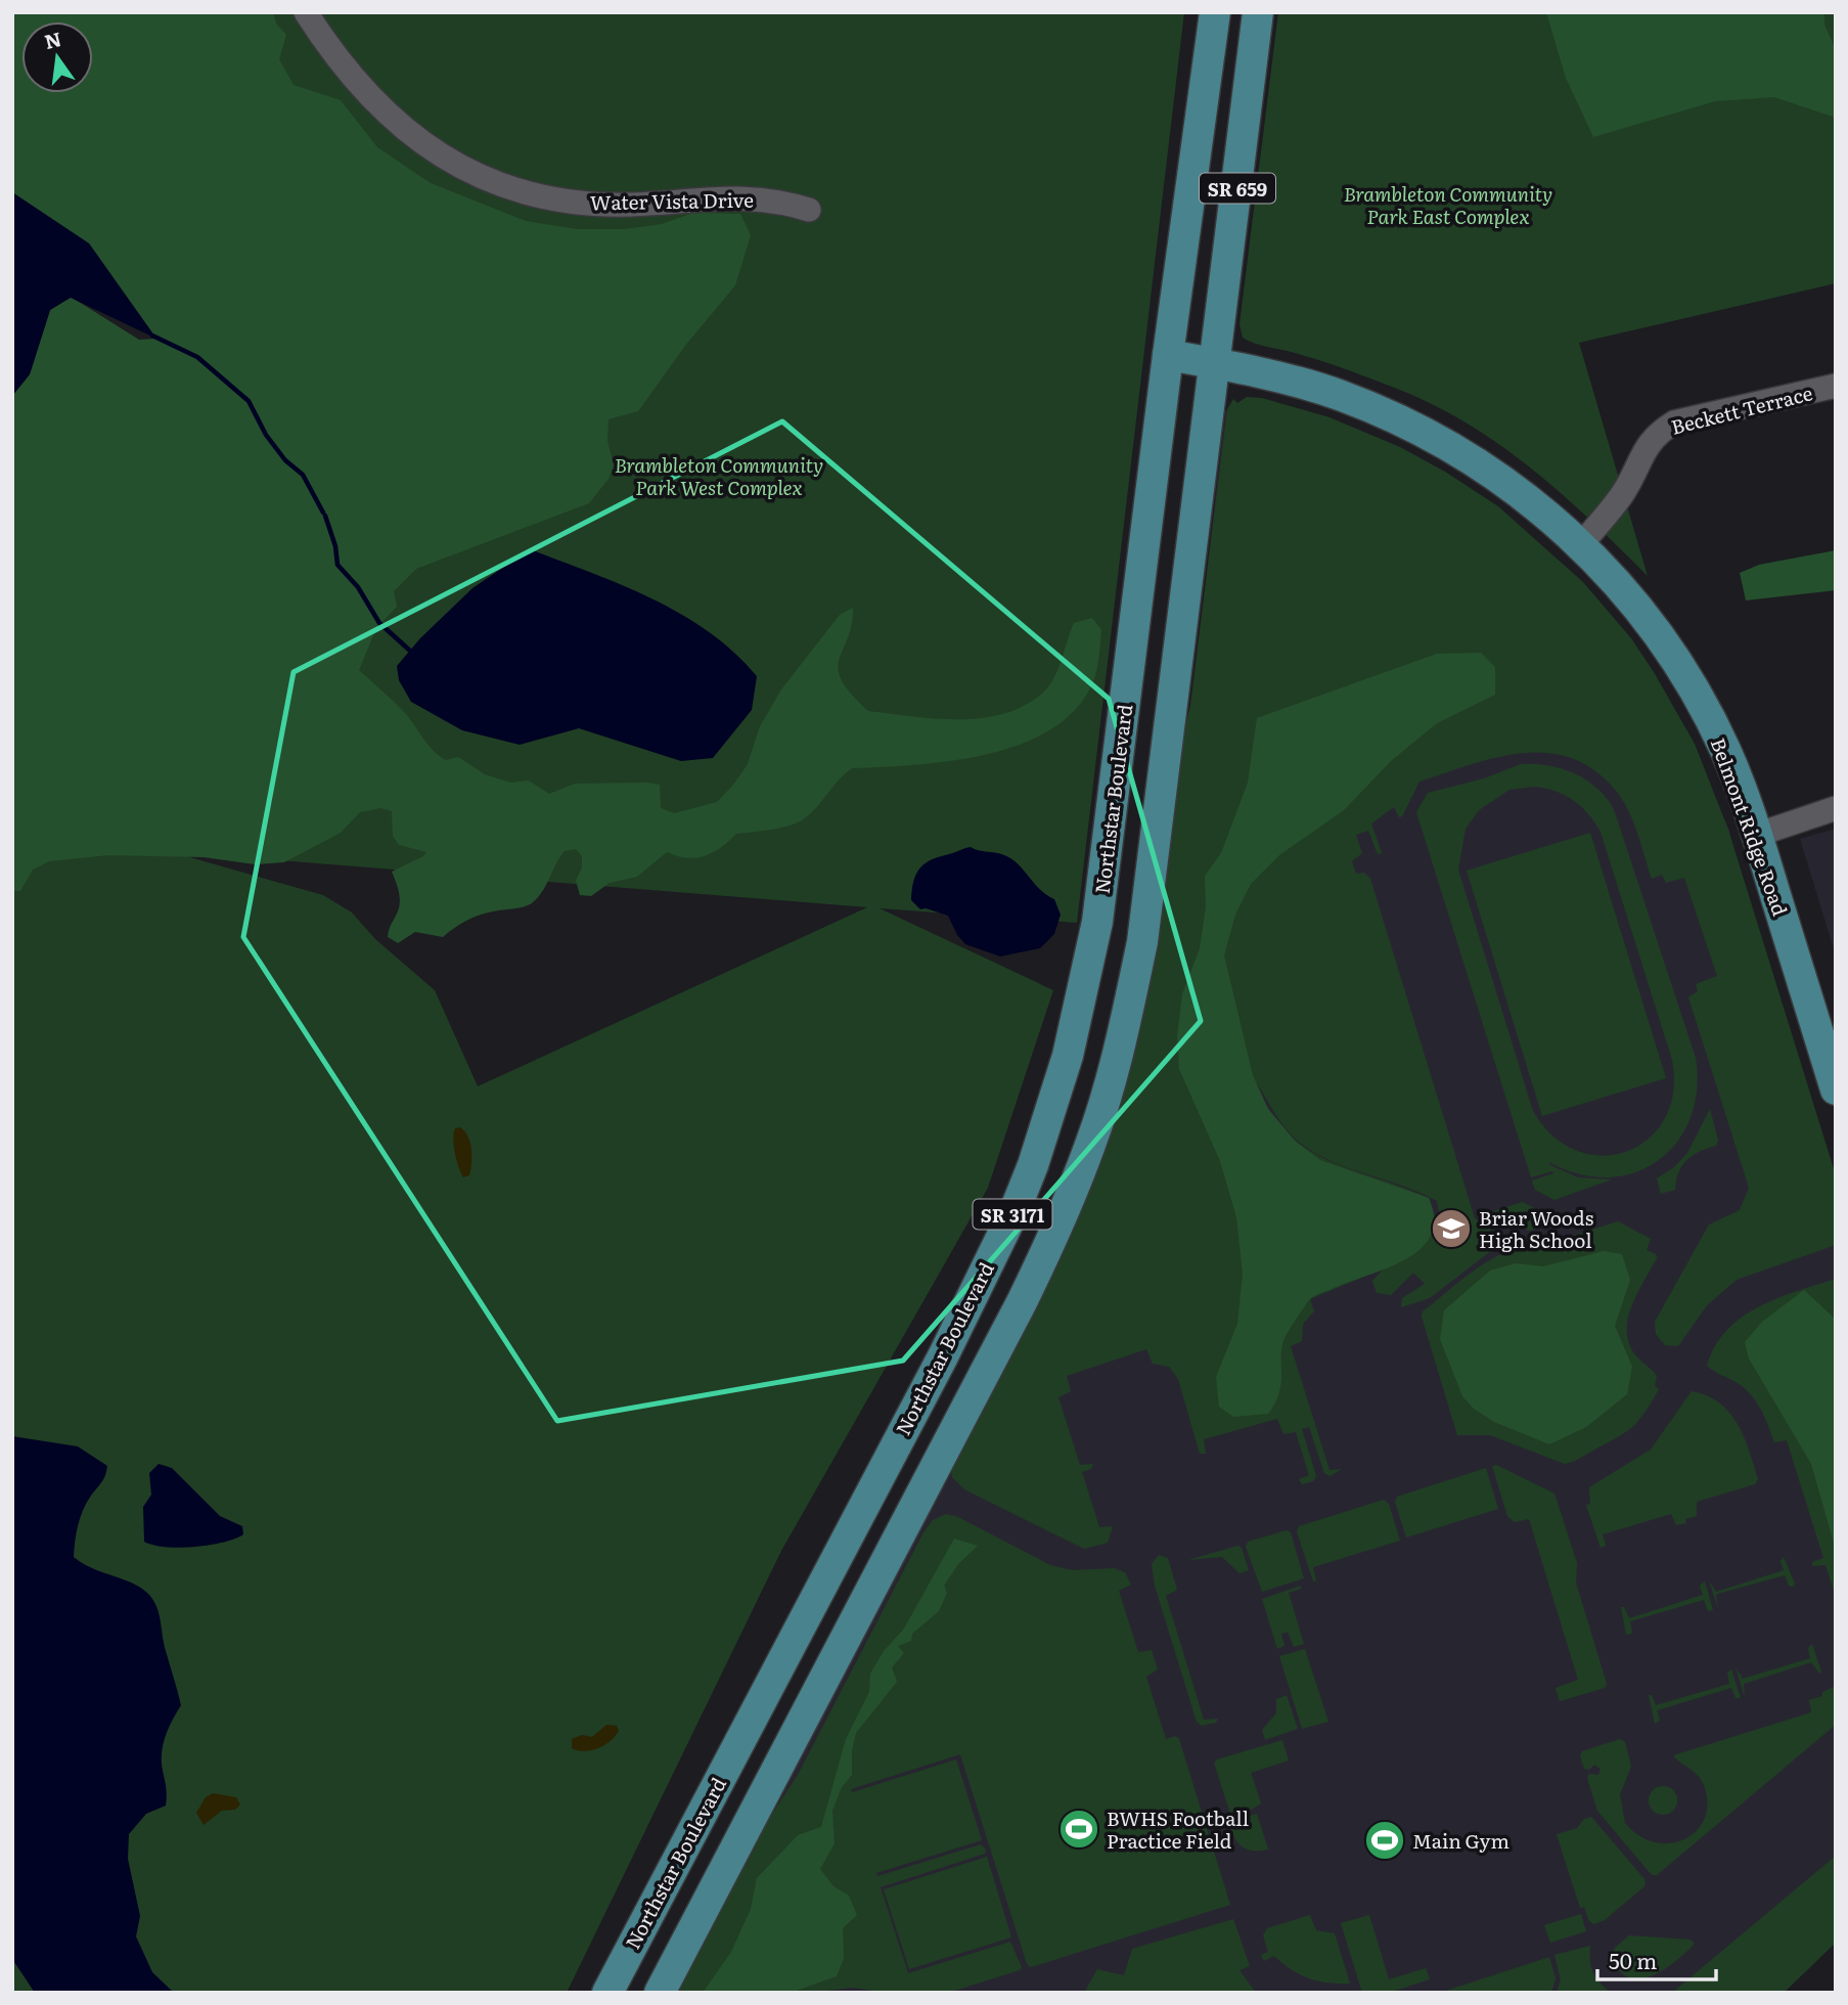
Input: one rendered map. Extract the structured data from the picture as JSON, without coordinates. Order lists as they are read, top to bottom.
{
  "streets": {
    "main road": [
      "SR 659",
      "Northstar Boulevard",
      "Belmont Ridge Road",
      "SR 3171"
    ],
    "street": ["Water Vista Drive", "Beckett Terrace"]
  },
  "crossings": [
    ["SR 659", "Northstar Boulevard"],
    ["SR 659", "Belmont Ridge Road"],
    ["SR 659", "SR 3171"],
    ["Beckett Terrace", "Belmont Ridge Road"],
    ["Northstar Boulevard", "Belmont Ridge Road"],
    ["Belmont Ridge Road", "SR 3171"]
  ],
  "parks": ["Brambleton Community Park East Complex", "Brambleton Community Park West Complex"],
  "places": {
    "school or university": ["Briar Woods High School"],
    "sports": ["BWHS Football Practice Field", "Main Gym"]
  },
  "scale_bar": "50 m",
  "north": "top"
}
